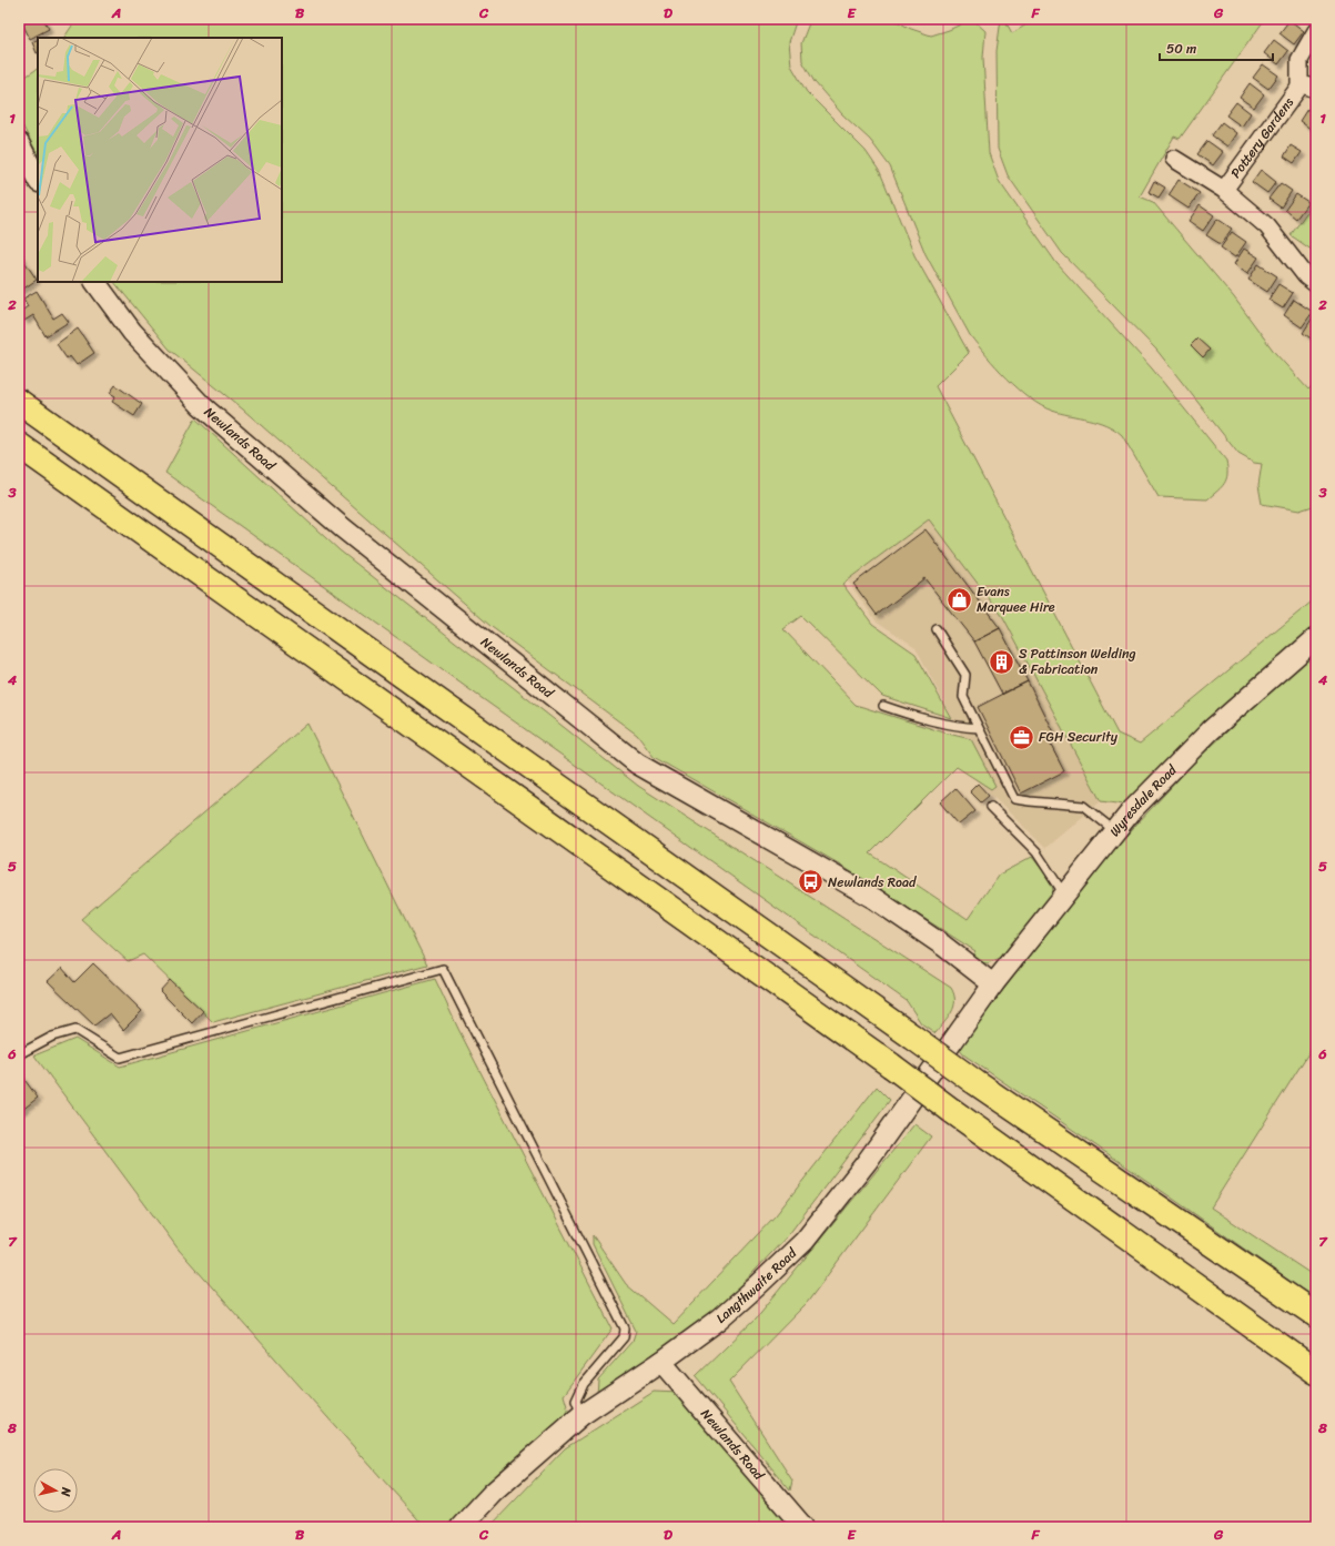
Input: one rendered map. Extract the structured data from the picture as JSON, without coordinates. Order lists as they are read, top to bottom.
{
  "streets": {
    "street": [
      "Pottery Gardens",
      "Newlands Road",
      "Wyresdale Road",
      "Langthwaite Road"
    ]
  },
  "crossings": [
    ["Newlands Road", "Wyresdale Road"],
    ["Newlands Road", "Langthwaite Road"],
    ["Wyresdale Road", "Langthwaite Road"]
  ],
  "places": {
    "shop": ["Evans Marquee Hire"],
    "building": ["S Pattinson Welding & Fabrication"],
    "office": ["FGH Security"],
    "bus stop": ["Newlands Road"]
  },
  "scale_bar": "50 m",
  "north": "right",
  "grid": {
    "columns": [
      "A",
      "B",
      "C",
      "D",
      "E",
      "F",
      "G"
    ],
    "rows": [
      "1",
      "2",
      "3",
      "4",
      "5",
      "6",
      "7",
      "8"
    ]
  }
}
